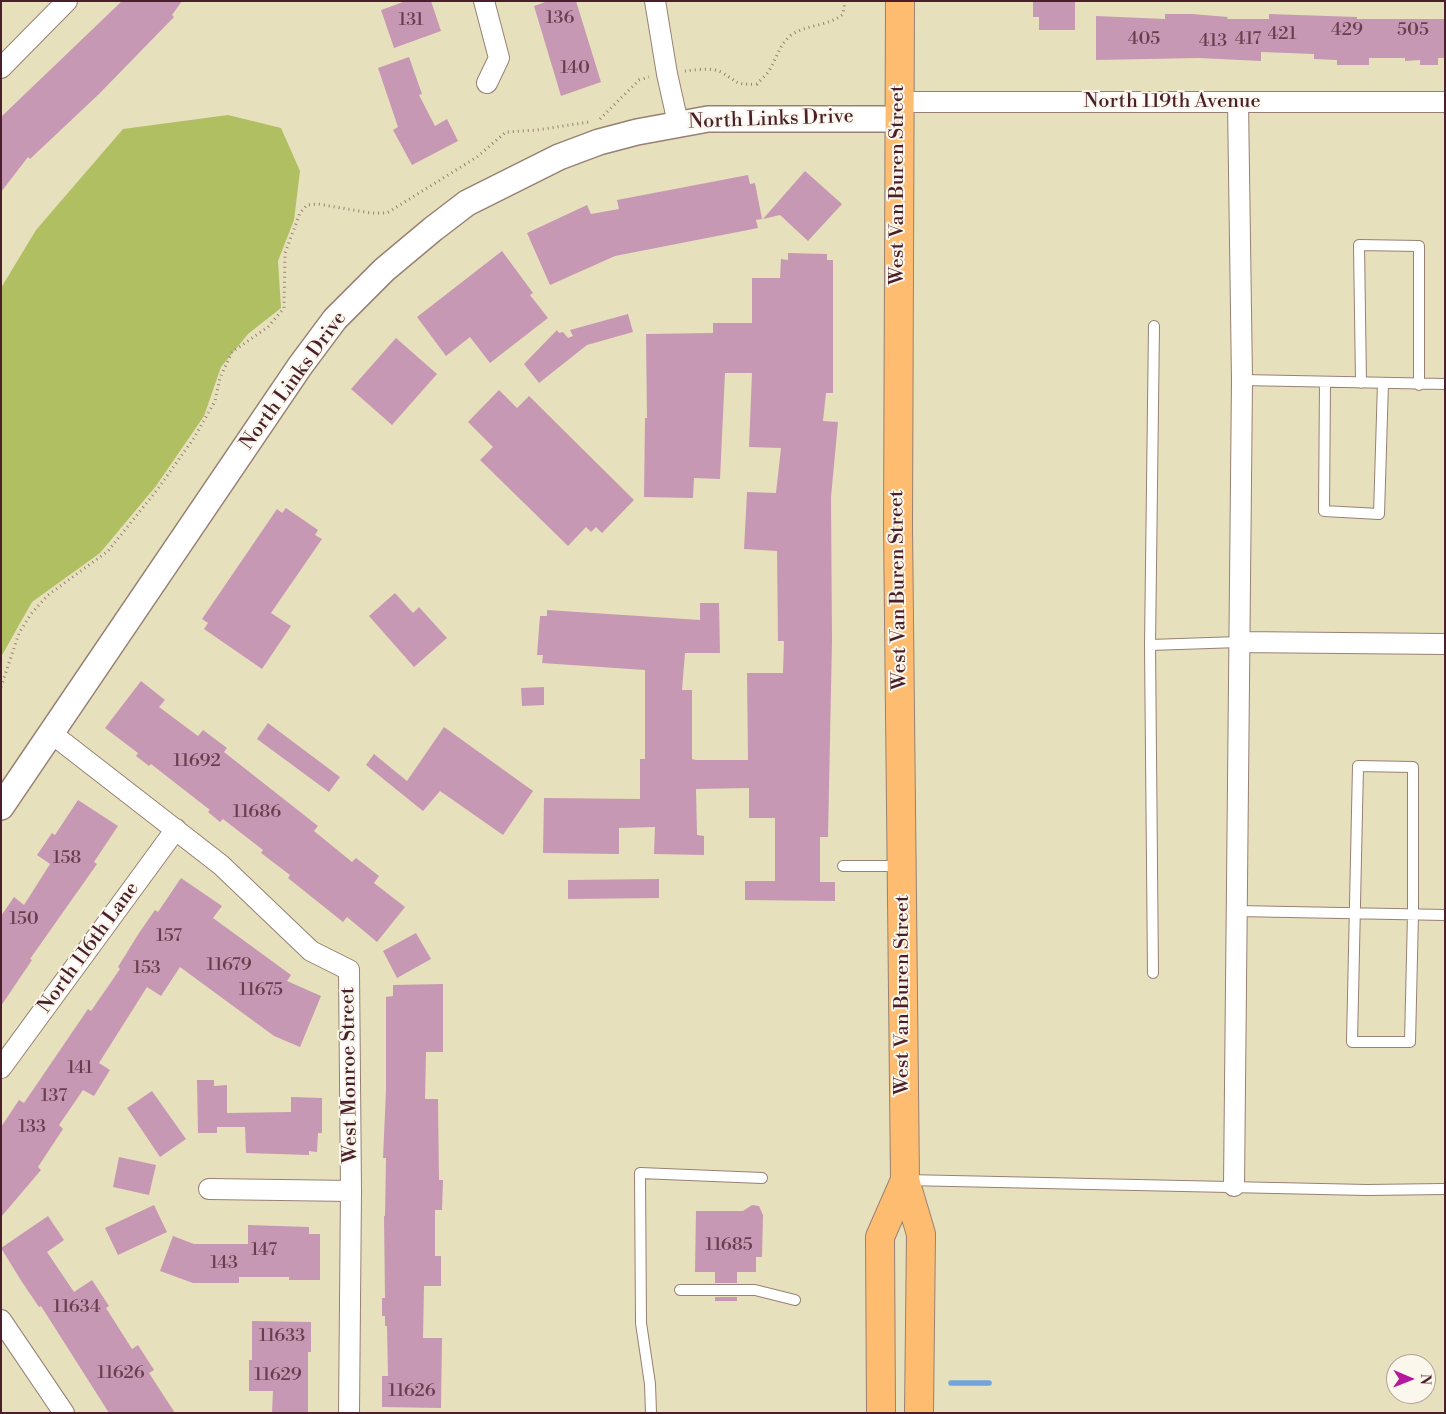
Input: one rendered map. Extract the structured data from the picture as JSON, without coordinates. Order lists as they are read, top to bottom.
{
  "streets": {
    "main road": ["West Van Buren Street"],
    "street": [
      "North 119th Avenue",
      "North Links Drive",
      "North 116th Lane",
      "West Monroe Street"
    ]
  },
  "crossings": [
    ["North 119th Avenue", "North Links Drive"],
    ["North 119th Avenue", "West Van Buren Street"],
    ["North Links Drive", "West Van Buren Street"],
    ["North Links Drive", "West Monroe Street"],
    ["North 116th Lane", "West Monroe Street"]
  ],
  "house_numbers": [
    "136",
    "131",
    "429",
    "505",
    "421",
    "405",
    "417",
    "413",
    "140",
    "11692",
    "11686",
    "158",
    "150",
    "157",
    "11679",
    "153",
    "11675",
    "141",
    "137",
    "133",
    "11685",
    "147",
    "143",
    "11634",
    "11633",
    "11626",
    "11629",
    "11626"
  ],
  "north": "right"
}
